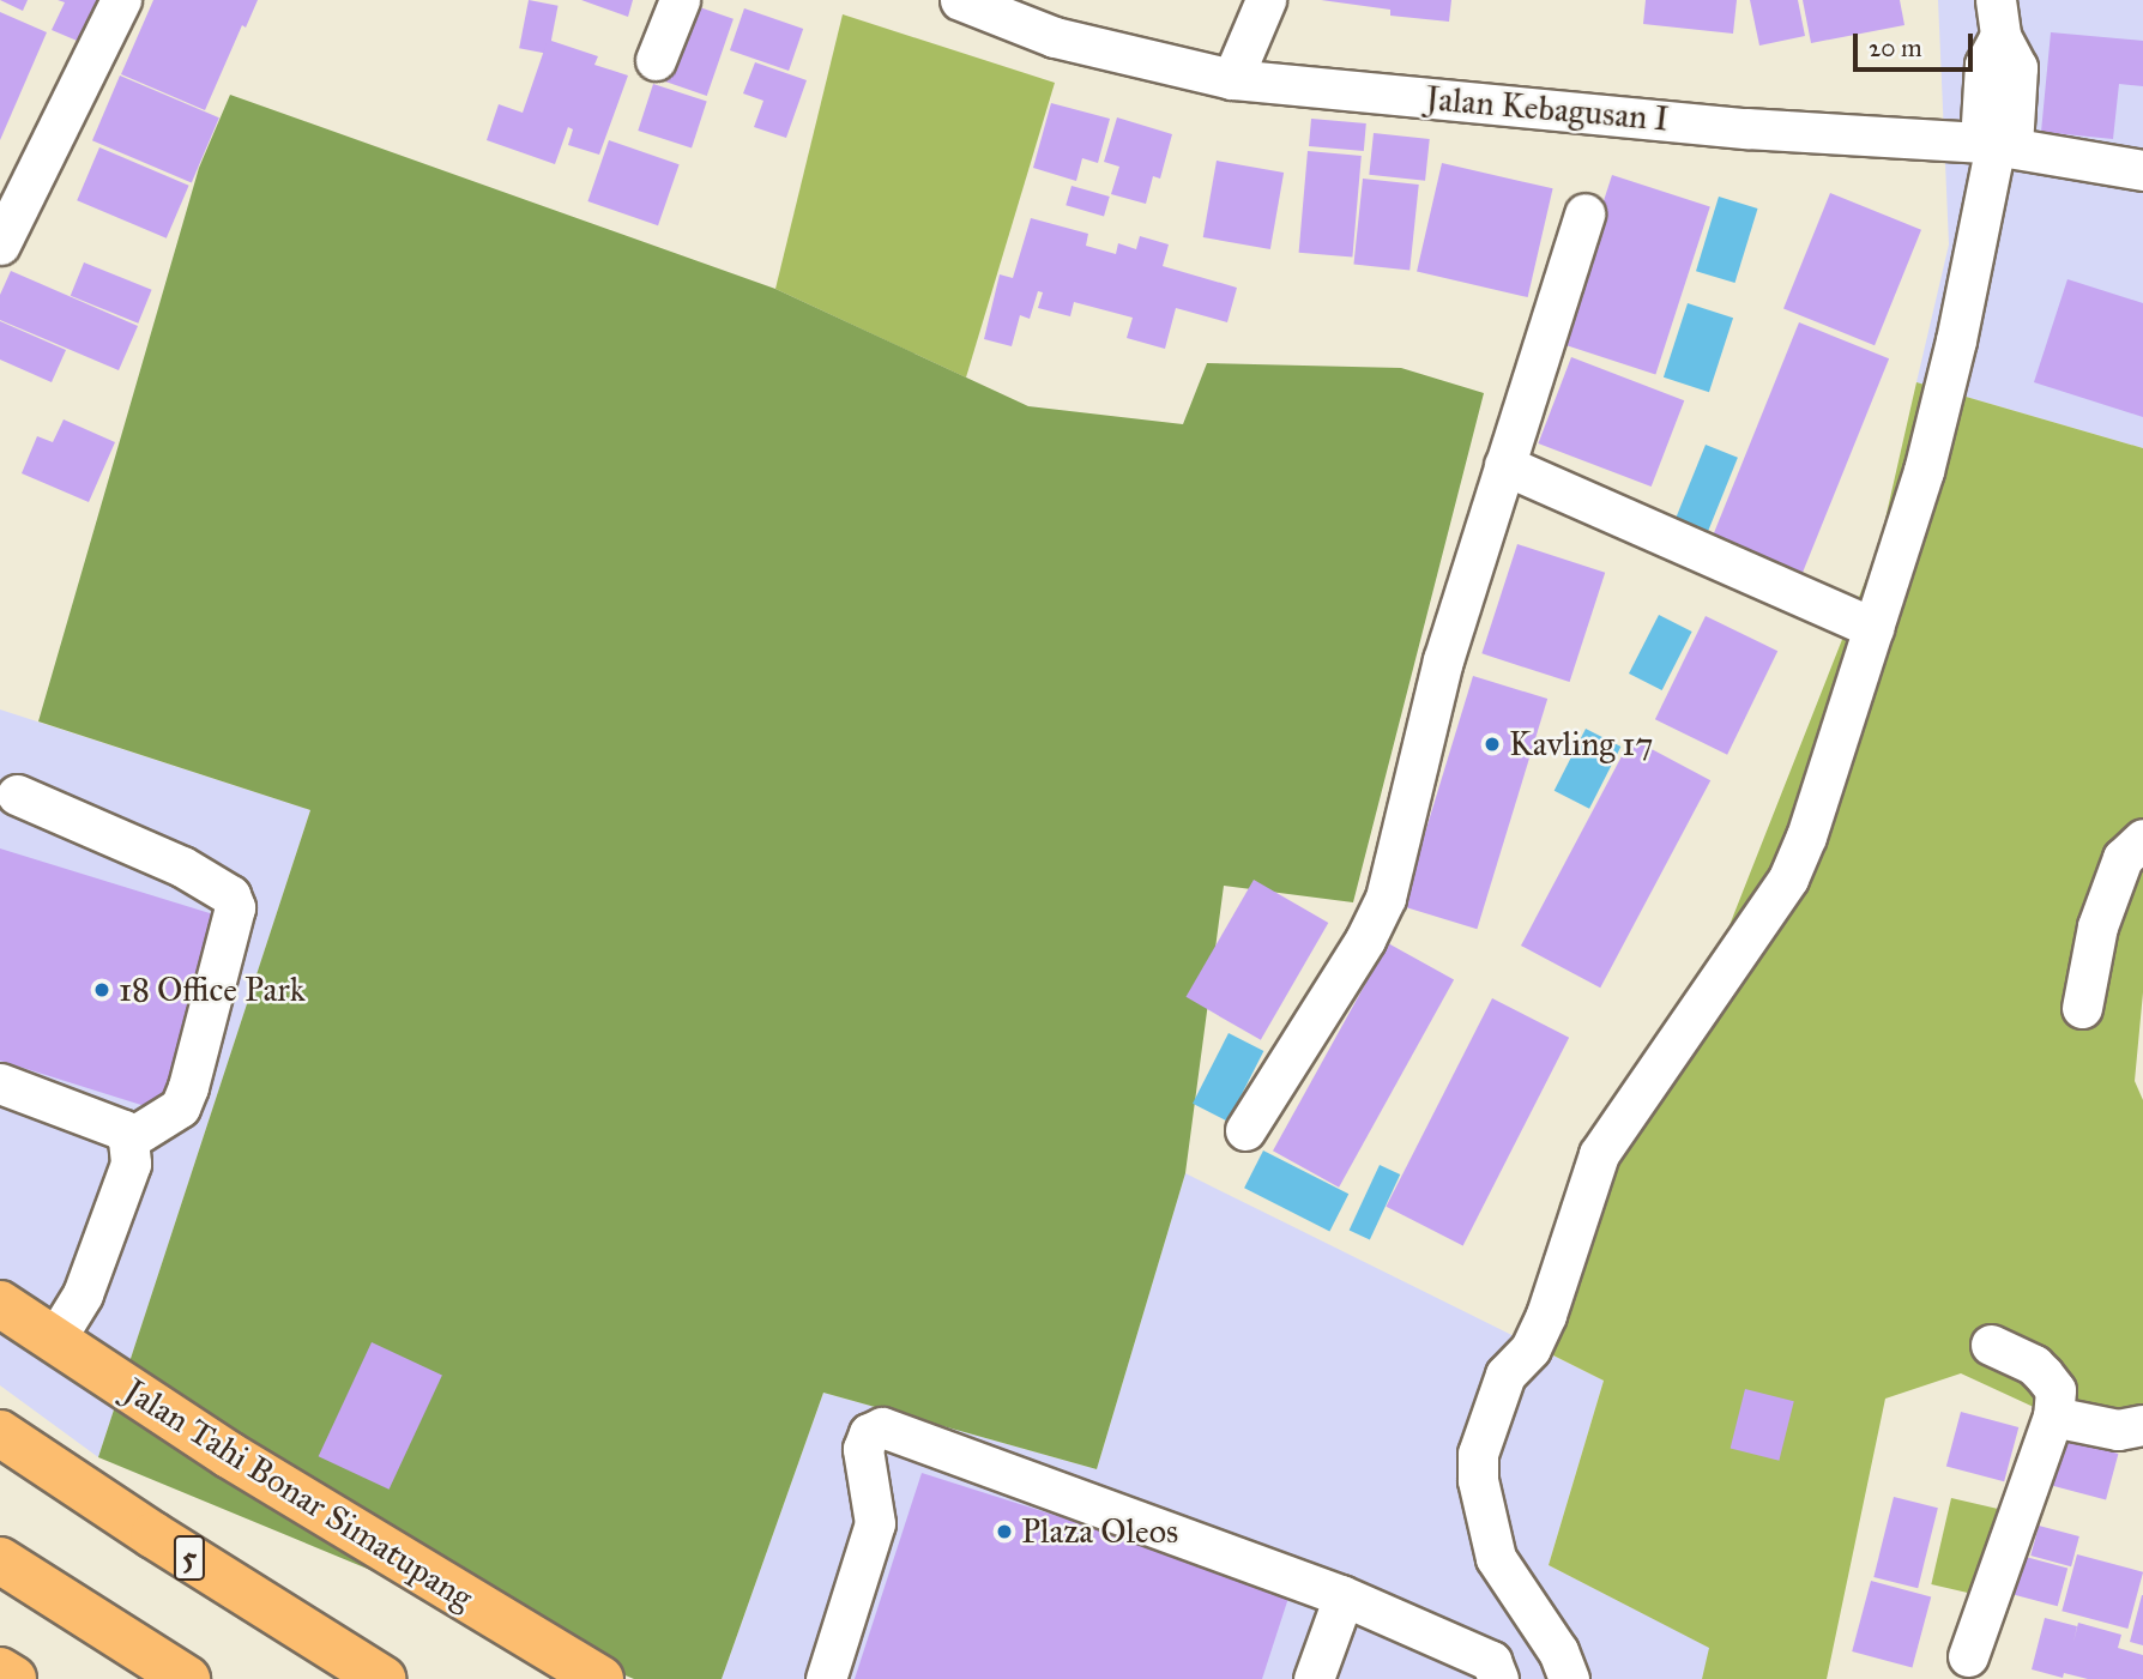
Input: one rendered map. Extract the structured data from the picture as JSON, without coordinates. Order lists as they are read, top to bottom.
{
  "streets": {
    "highway": ["Jalan Tahi Bonar Simatupang", "5"],
    "street": ["Jalan Kebagusan I"]
  },
  "places": ["Kavling 17", "18 Office Park", "Plaza Oleos"],
  "scale_bar": "20 m"
}
